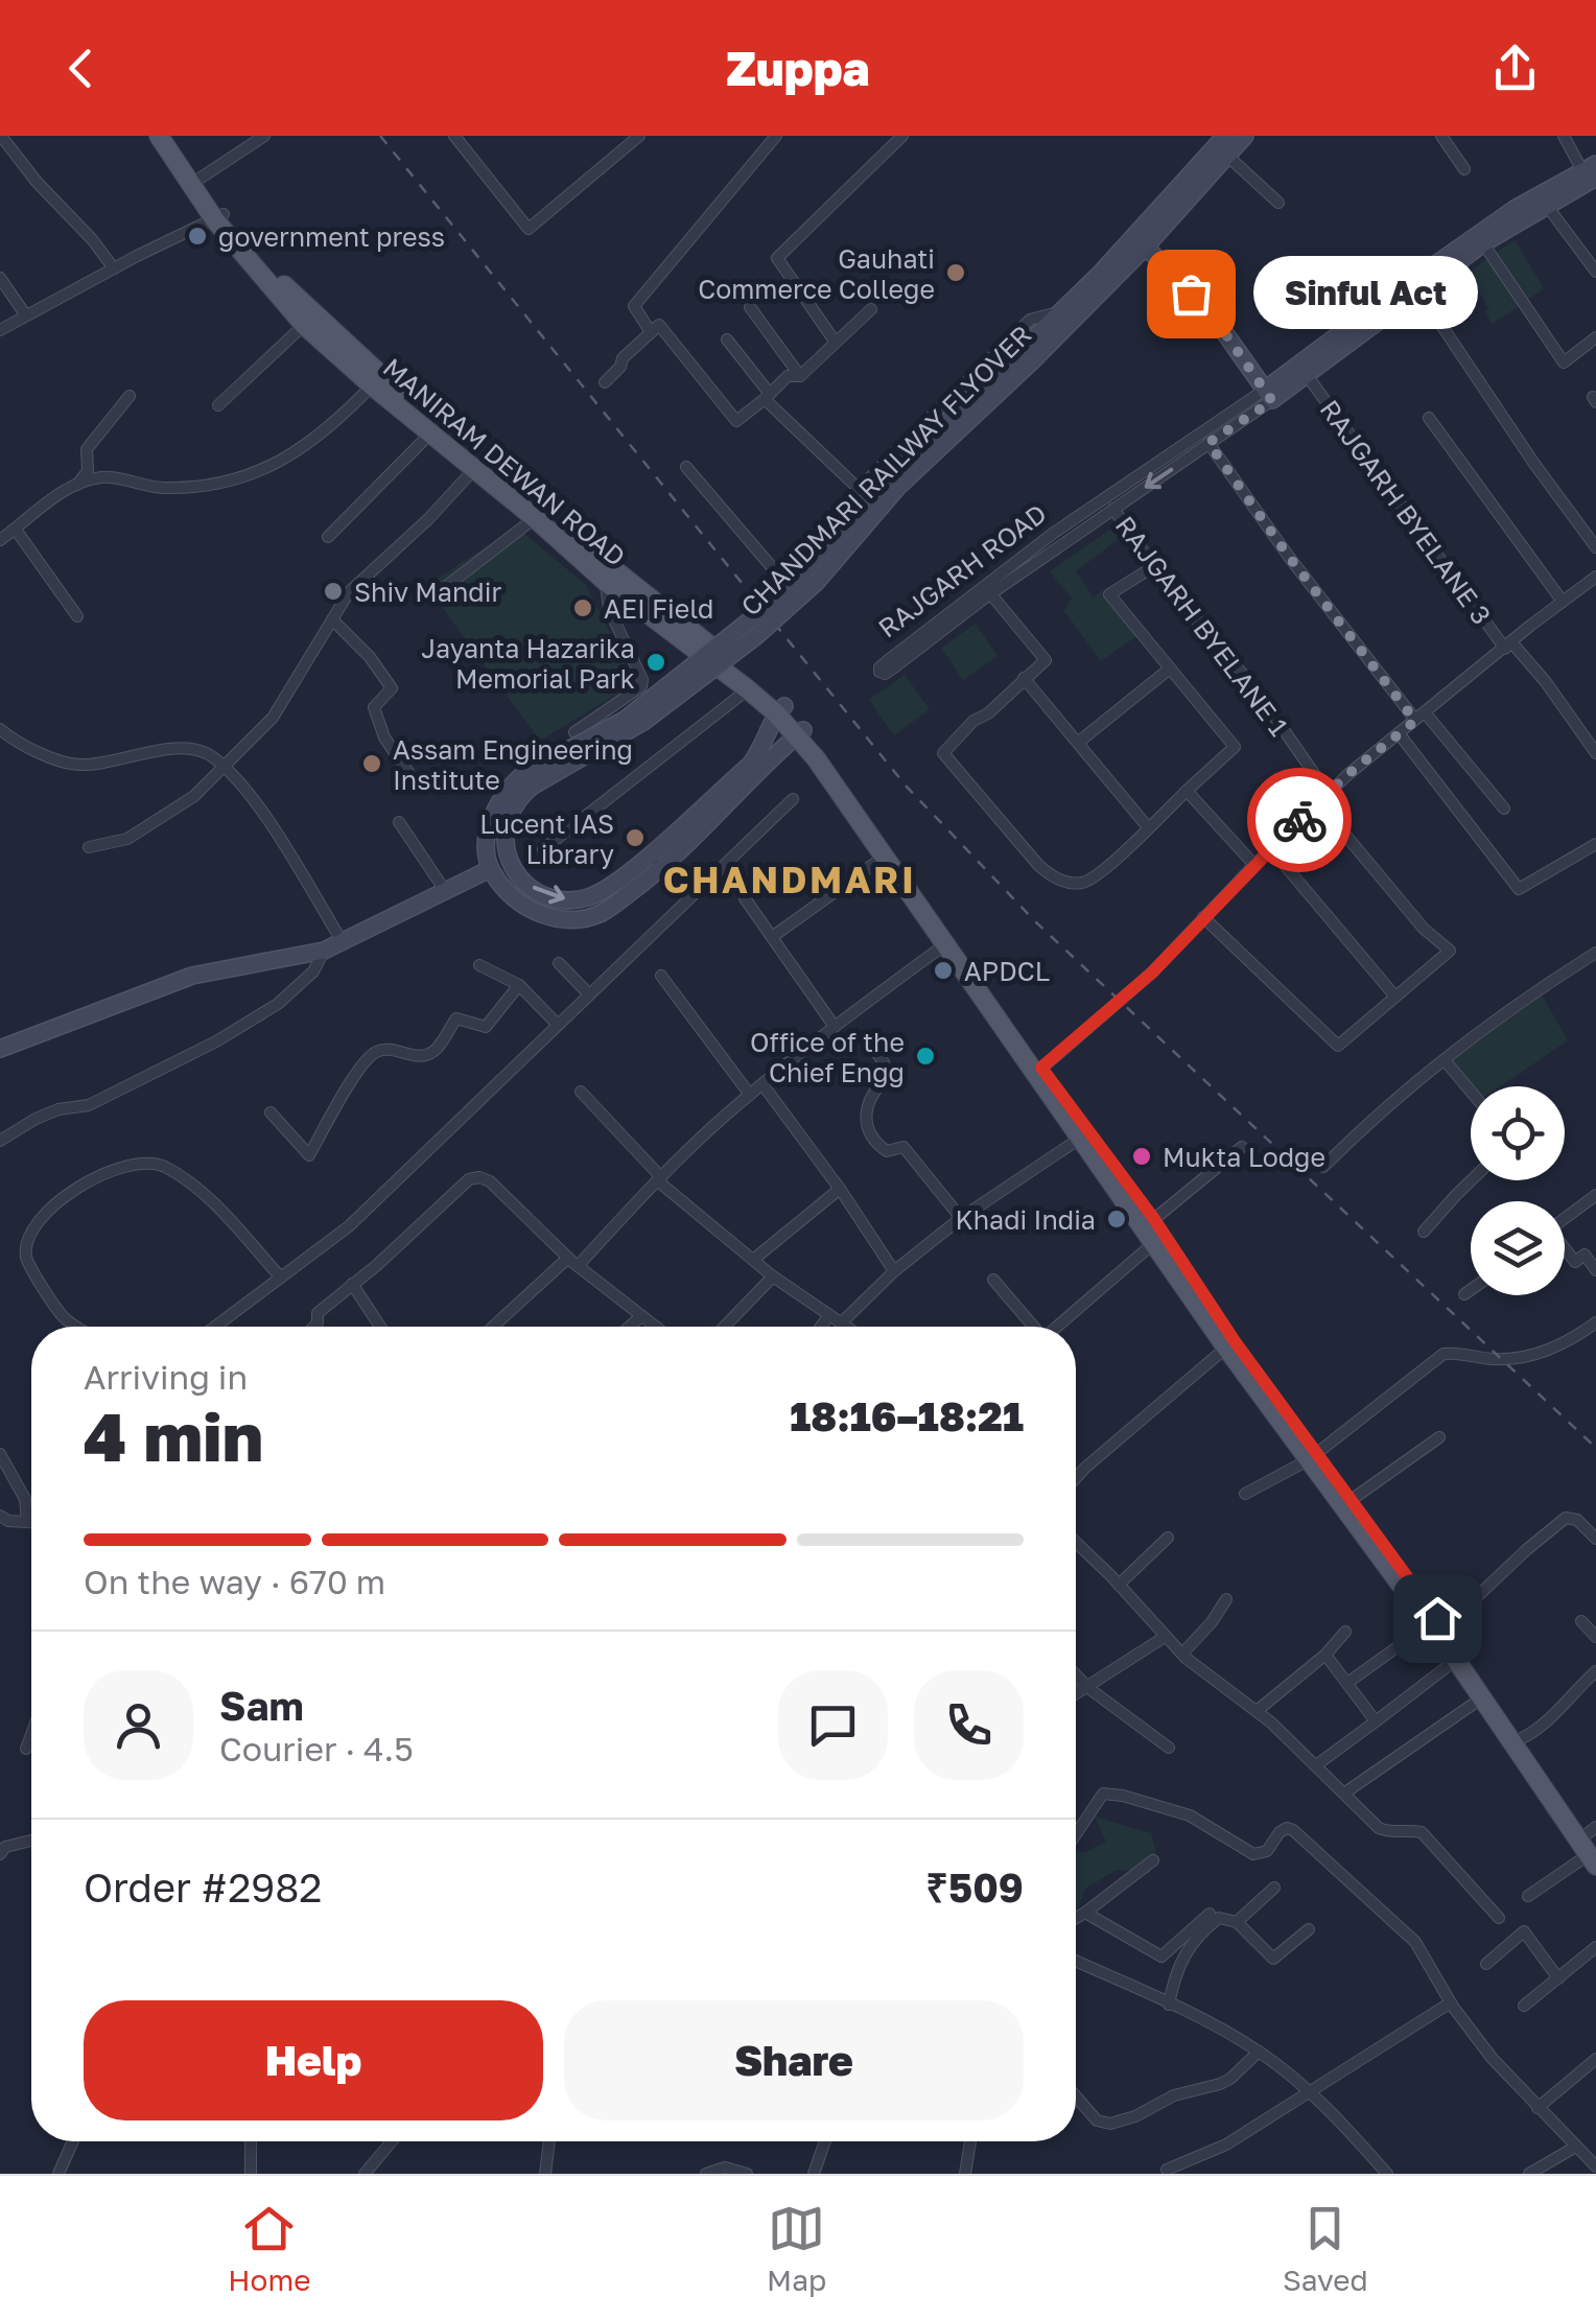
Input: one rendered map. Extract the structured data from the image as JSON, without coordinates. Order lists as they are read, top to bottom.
{
  "streets": {
    "main road": ["MANIRAM DEWAN ROAD", "CHANDMARI RAILWAY FLYOVER", "RAJGARH ROAD"],
    "street": ["RAJGARH BYELANE 3", "RAJGARH BYELANE 1"]
  },
  "crossings": [
    ["RAJGARH BYELANE 3", "RAJGARH ROAD"],
    ["RAJGARH ROAD", "RAJGARH BYELANE 1"]
  ],
  "districts": ["CHANDMARI"],
  "places": [
    "government press",
    "Gauhati Commerce College",
    "Sinful Act",
    "Shiv Mandir",
    "AEI Field",
    "Jayanta Hazarika Memorial Park",
    "Assam Engineering Institute",
    "Lucent IAS Library",
    "APDCL",
    "Office of the Chief Engg",
    "Mukta Lodge",
    "Khadi India"
  ],
  "page": {
    "header": "Zuppa",
    "bubble": "Sinful Act",
    "heading": ["4 min", "Arriving in", "18:16–18:21"],
    "panel": [
      "Sam",
      "Courier · 4.5",
      "Order #2982",
      "₹509"
    ],
    "bar": "On the way · 670 m",
    "buttons": ["Help", "Share"],
    "tabs": ["Home", "Map", "Saved"]
  }
}
